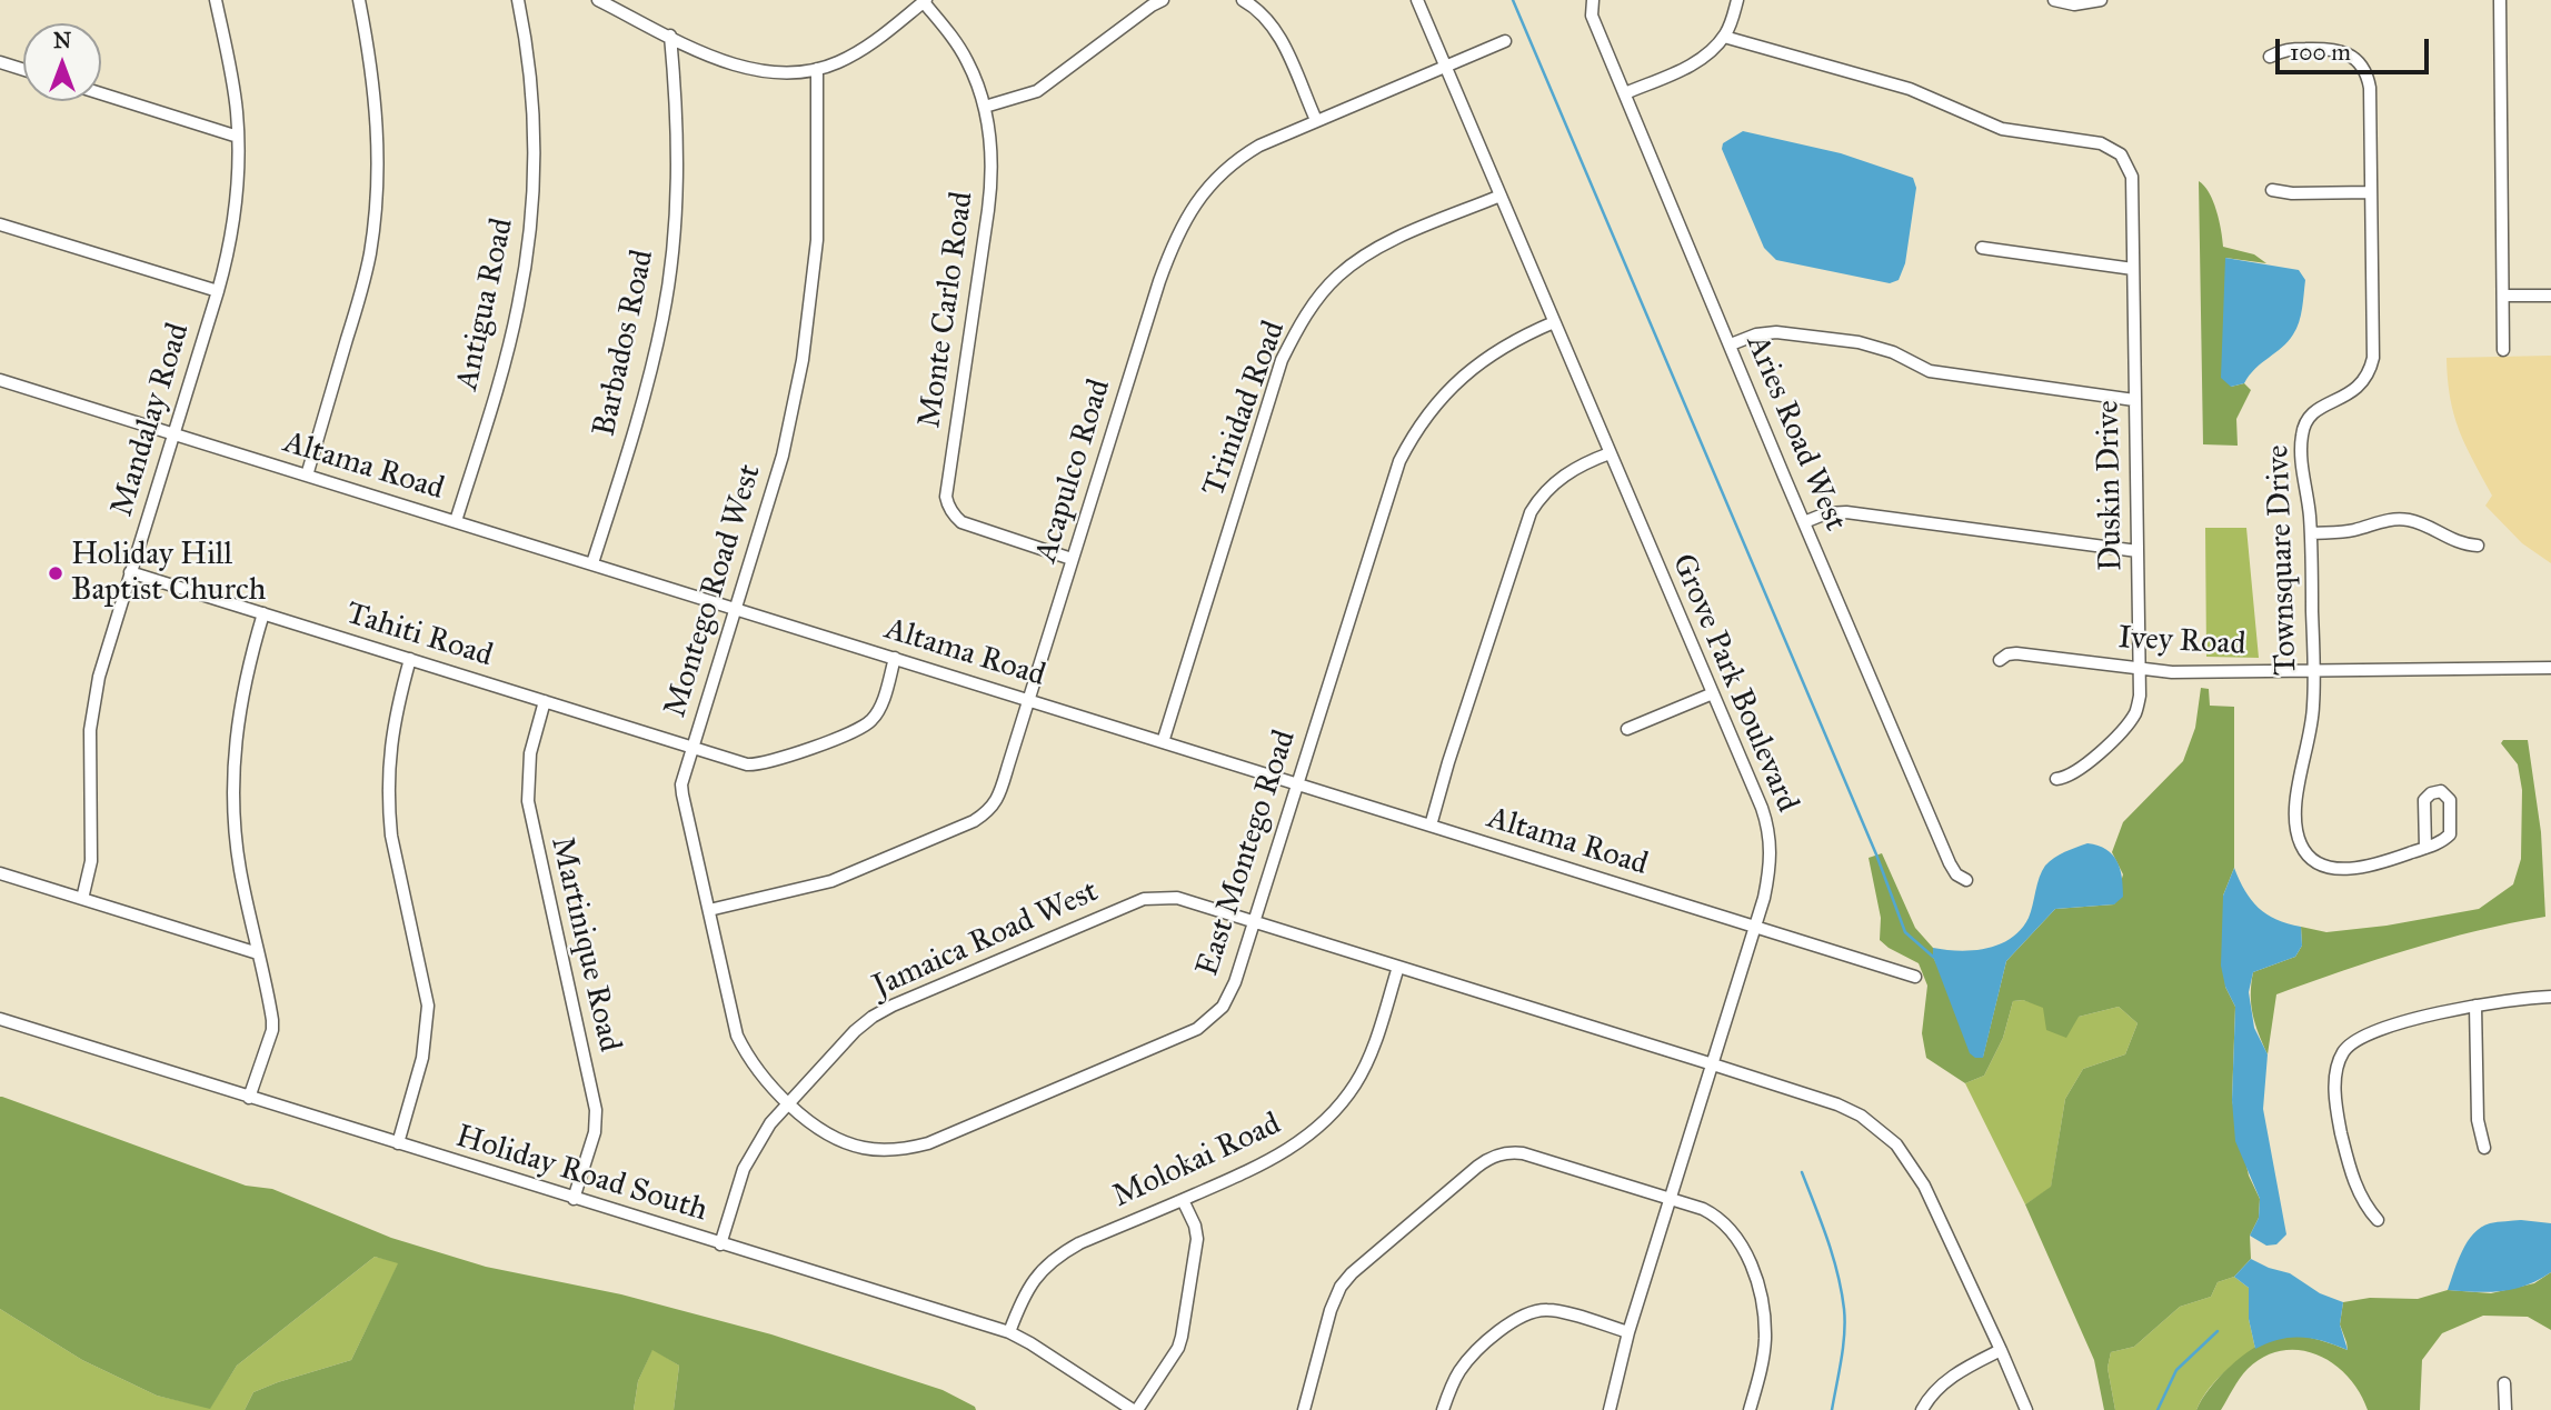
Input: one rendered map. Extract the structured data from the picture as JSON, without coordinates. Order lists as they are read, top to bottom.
{
  "streets": {
    "street": [
      "Antigua Road",
      "Monte Carlo Road",
      "Barbados Road",
      "Trinidad Road",
      "Mandalay Road",
      "Aries Road West",
      "Altama Road",
      "Acapulco Road",
      "Duskin Drive",
      "Townsquare Drive",
      "Montego Road West",
      "Tahiti Road",
      "Ivey Road",
      "Grove Park Boulevard",
      "East Montego Road",
      "Jamaica Road West",
      "Martinique Road",
      "Molokai Road",
      "Holiday Road South"
    ]
  },
  "crossings": [
    ["Antigua Road", "Altama Road"],
    ["Monte Carlo Road", "Acapulco Road"],
    ["Barbados Road", "Altama Road"],
    ["Trinidad Road", "Altama Road"],
    ["Trinidad Road", "Grove Park Boulevard"],
    ["Mandalay Road", "Altama Road"],
    ["Mandalay Road", "Tahiti Road"],
    ["Altama Road", "Acapulco Road"],
    ["Altama Road", "Montego Road West"],
    ["Altama Road", "Tahiti Road"],
    ["Altama Road", "Grove Park Boulevard"],
    ["Altama Road", "East Montego Road"],
    ["Acapulco Road", "Montego Road West"],
    ["Acapulco Road", "Grove Park Boulevard"],
    ["Duskin Drive", "Ivey Road"],
    ["Townsquare Drive", "Ivey Road"],
    ["Montego Road West", "Tahiti Road"],
    ["Montego Road West", "East Montego Road"],
    ["Montego Road West", "Jamaica Road West"],
    ["Tahiti Road", "Martinique Road"],
    ["Grove Park Boulevard", "East Montego Road"],
    ["Grove Park Boulevard", "Jamaica Road West"],
    ["East Montego Road", "Jamaica Road West"],
    ["Jamaica Road West", "Molokai Road"],
    ["Jamaica Road West", "Holiday Road South"],
    ["Martinique Road", "Holiday Road South"],
    ["Molokai Road", "Holiday Road South"]
  ],
  "places": ["Holiday Hill Baptist Church"],
  "scale_bar": "100 m",
  "north": "top"
}
